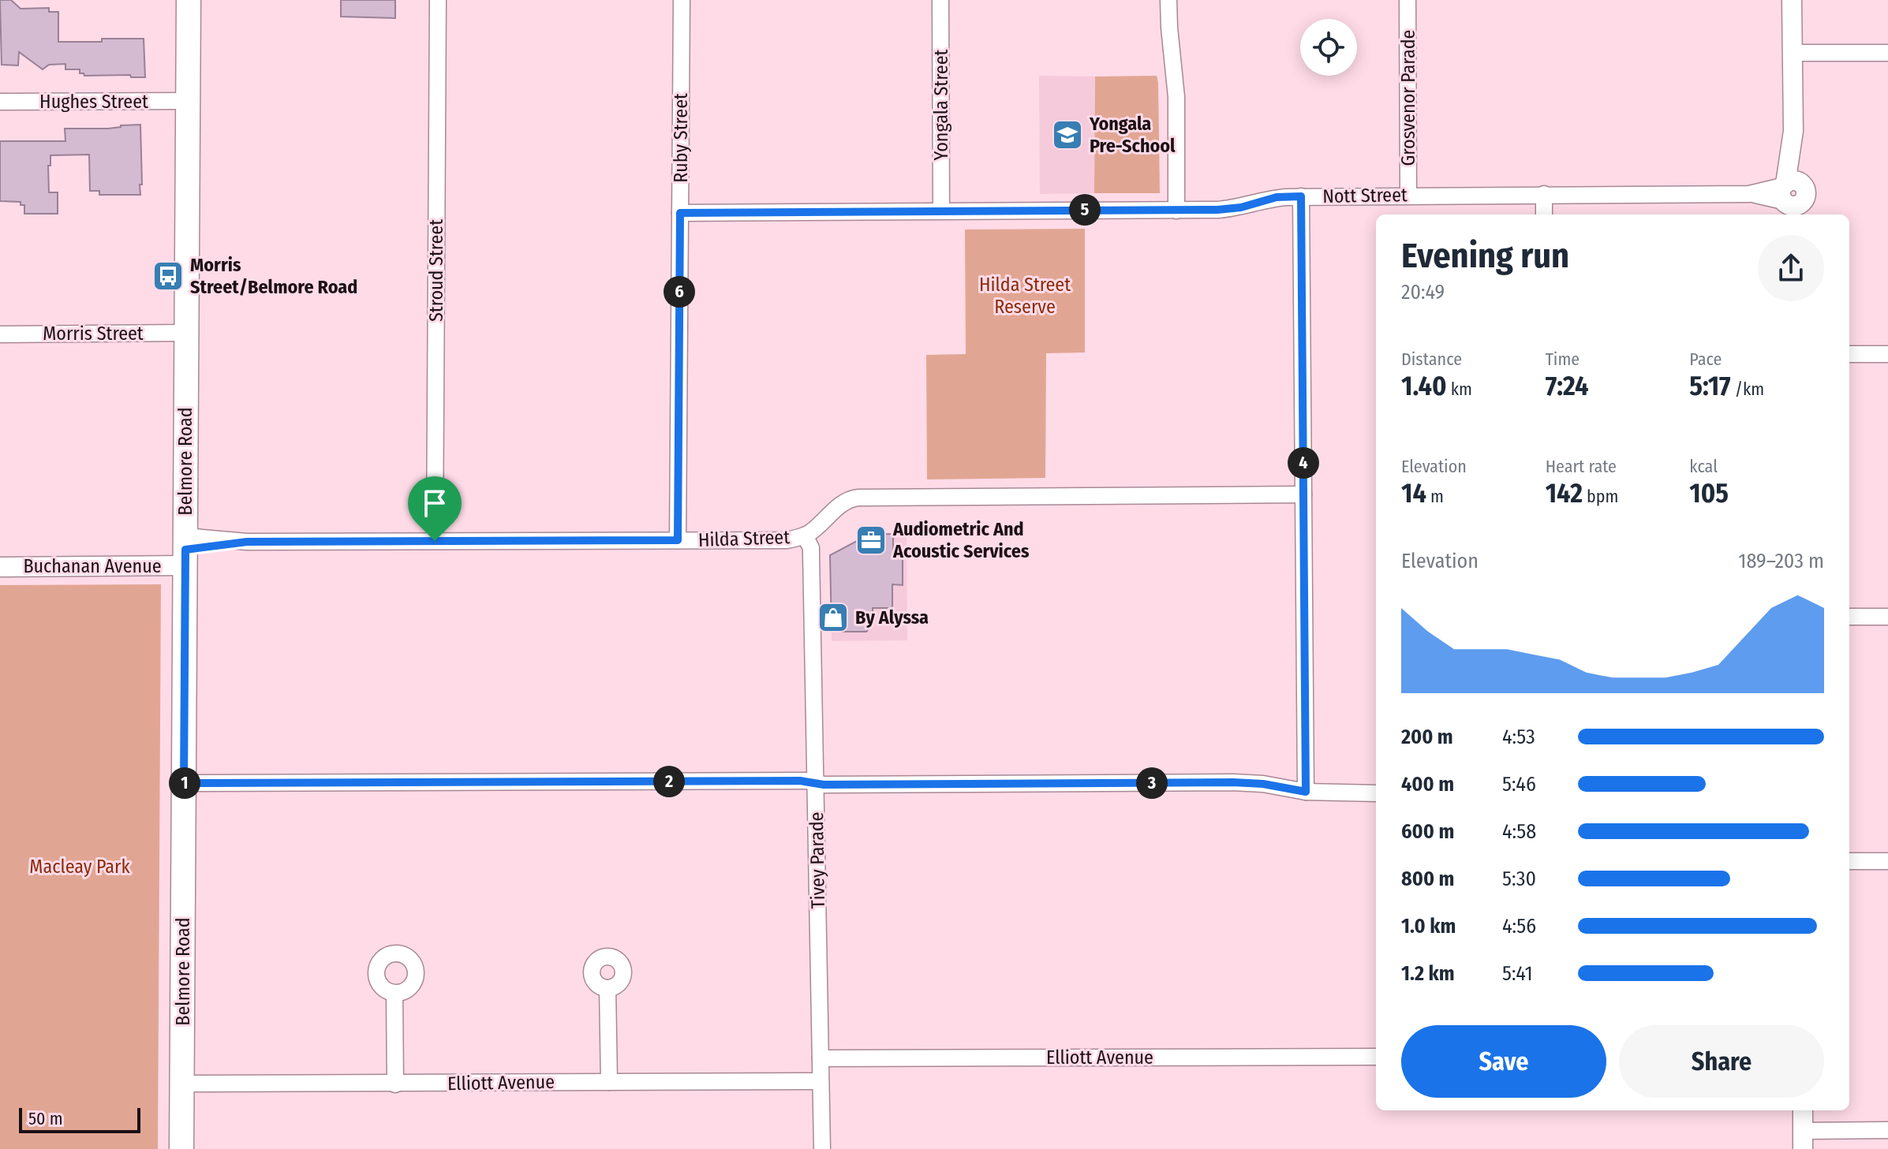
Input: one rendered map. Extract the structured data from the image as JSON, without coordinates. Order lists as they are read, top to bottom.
{
  "streets": {
    "main road": ["Belmore Road"],
    "street": [
      "Grosvenor Parade",
      "Hughes Street",
      "Yongala Street",
      "Ruby Street",
      "Nott Street",
      "Stroud Street",
      "Morris Street",
      "Hilda Street",
      "Buchanan Avenue",
      "Tivey Parade",
      "Elliott Avenue"
    ]
  },
  "crossings": [
    ["Grosvenor Parade", "Nott Street"],
    ["Hughes Street", "Belmore Road"],
    ["Yongala Street", "Nott Street"],
    ["Ruby Street", "Nott Street"],
    ["Ruby Street", "Hilda Street"],
    ["Stroud Street", "Hilda Street"],
    ["Morris Street", "Belmore Road"],
    ["Belmore Road", "Hilda Street"],
    ["Belmore Road", "Buchanan Avenue"],
    ["Belmore Road", "Elliott Avenue"],
    ["Hilda Street", "Buchanan Avenue"],
    ["Hilda Street", "Tivey Parade"],
    ["Tivey Parade", "Elliott Avenue"]
  ],
  "parks": ["Hilda Street Reserve", "Macleay Park"],
  "places": {
    "school or university": ["Yongala Pre-School"],
    "bus stop": ["Morris Street/Belmore Road"],
    "office": ["Audiometric And Acoustic Services"],
    "shop": ["By Alyssa"]
  },
  "scale_bar": "50 m",
  "page": {
    "pins": [
      "5",
      "6",
      "4",
      "2",
      "1",
      "3"
    ],
    "heading": ["Evening run", "20:49"],
    "stats": [
      ["Distance", "1.40 km"],
      ["Time", "7:24"],
      ["Pace", "5:17 /km"],
      ["Elevation", "14 m"],
      ["Heart rate", "142 bpm"],
      ["kcal", "105"]
    ],
    "chart": ["Elevation", "189–203 m"],
    "list": [
      {
        "name": "200 m",
        "note": "4:53"
      },
      {
        "name": "400 m",
        "note": "5:46"
      },
      {
        "name": "600 m",
        "note": "4:58"
      },
      {
        "name": "800 m",
        "note": "5:30"
      },
      {
        "name": "1.0 km",
        "note": "4:56"
      },
      {
        "name": "1.2 km",
        "note": "5:41"
      }
    ],
    "buttons": ["Save", "Share"],
    "scale": "50 m"
  }
}
